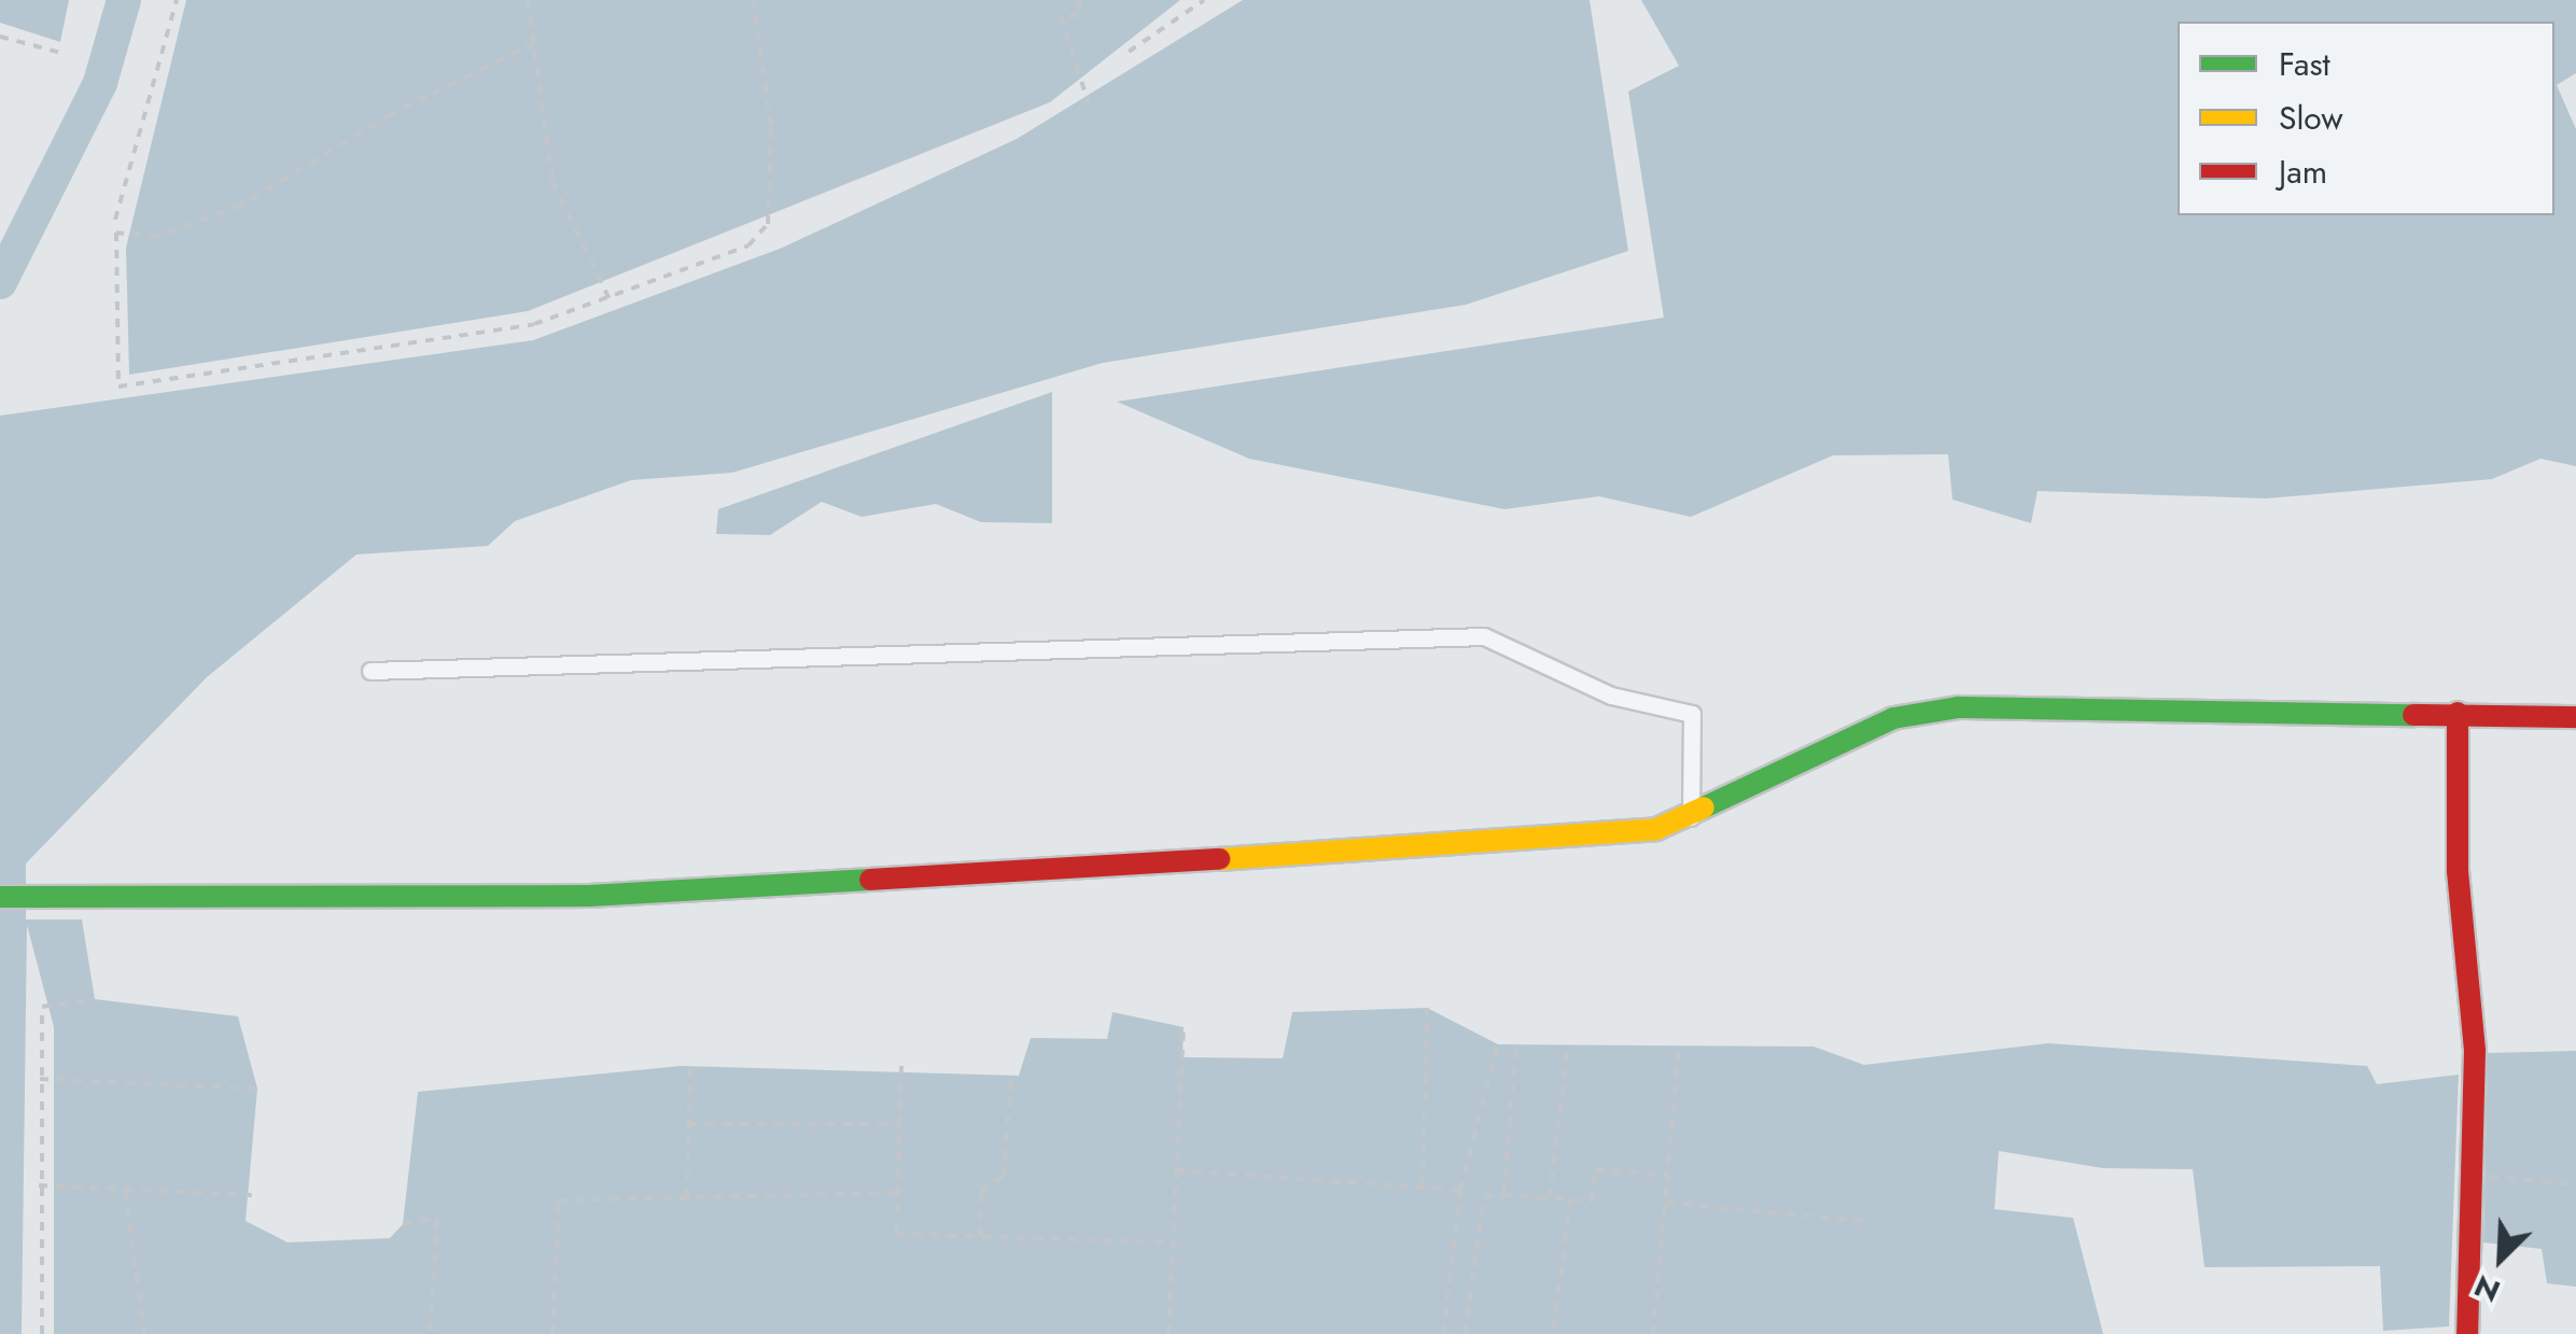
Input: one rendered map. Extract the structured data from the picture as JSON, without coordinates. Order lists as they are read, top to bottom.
{
  "legend": ["Fast", "Slow", "Jam"],
  "north": "bottom left"
}
